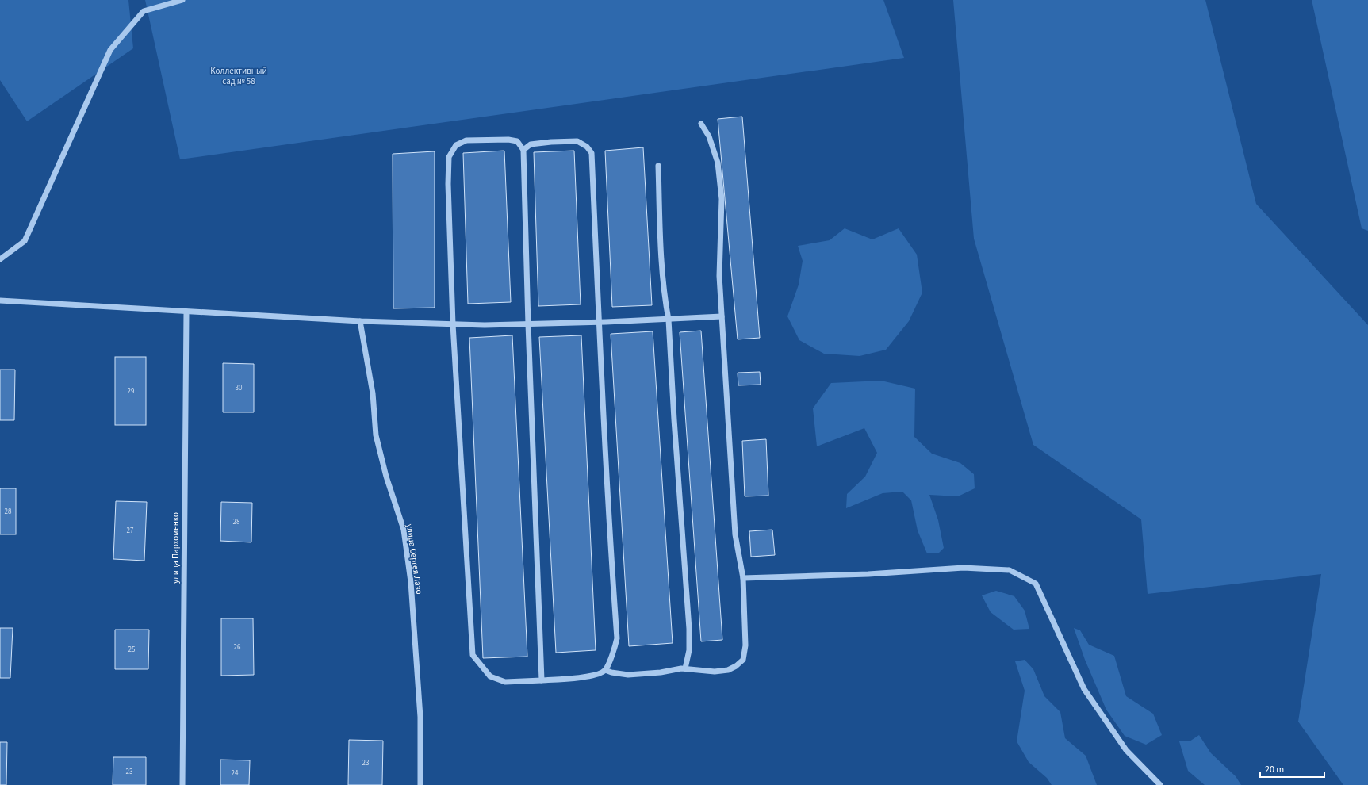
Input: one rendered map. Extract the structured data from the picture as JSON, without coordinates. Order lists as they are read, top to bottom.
{
  "streets": {
    "street": ["улица Пархоменко", "улица Сергея Лазо"]
  },
  "parks": ["Коллективный сад № 58"],
  "house_numbers": [
    "30",
    "29",
    "28",
    "28",
    "27",
    "26",
    "25",
    "23",
    "23",
    "24"
  ],
  "scale_bar": "20 m"
}
